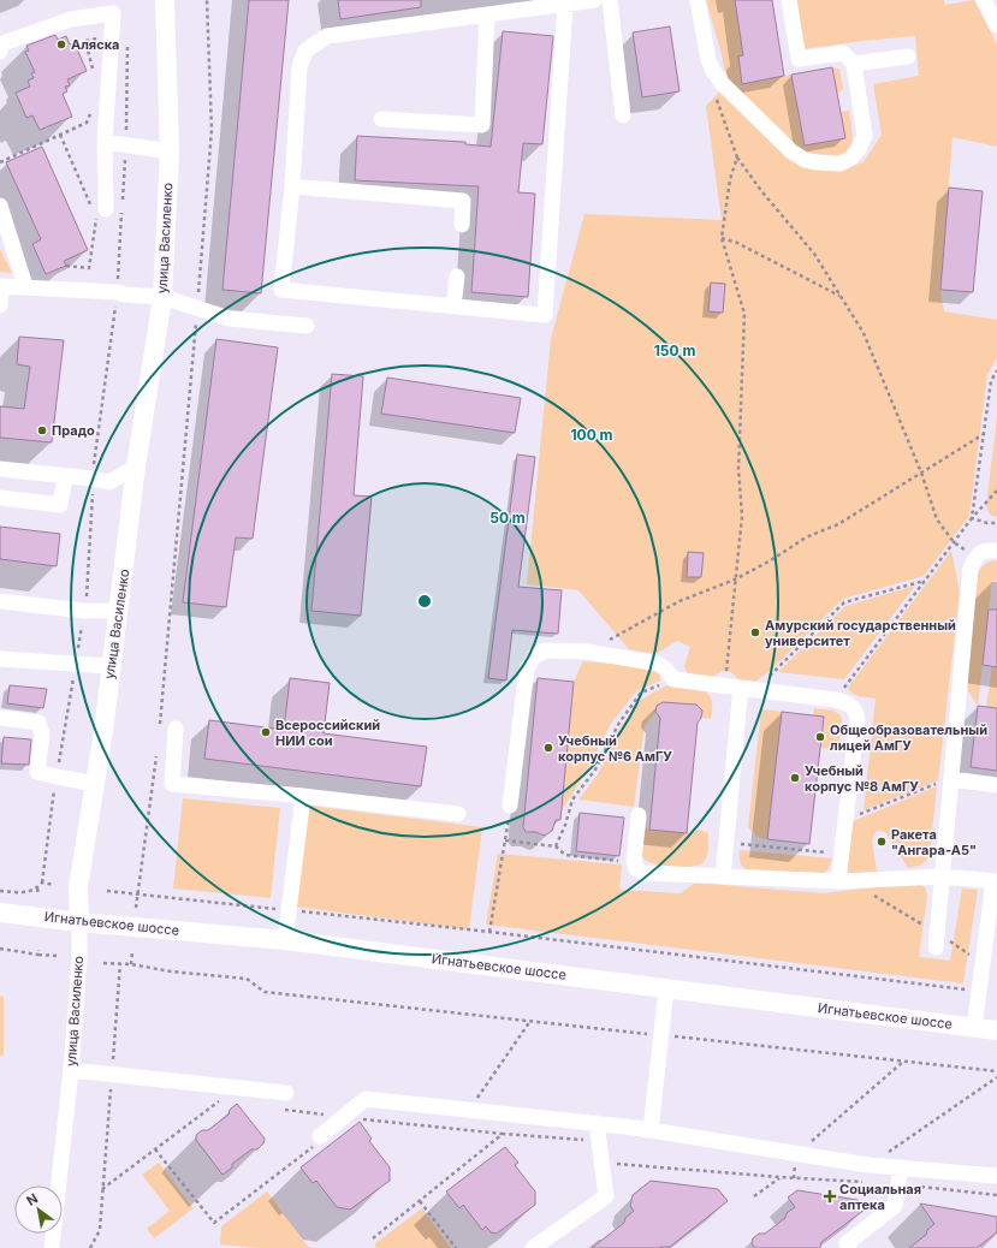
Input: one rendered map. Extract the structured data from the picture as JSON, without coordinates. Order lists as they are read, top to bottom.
{
  "streets": {
    "main road": ["улица Василенко", "Игнатьевское шоссе"]
  },
  "crossings": [
    ["улица Василенко", "Игнатьевское шоссе"]
  ],
  "places": {
    "other": [
      "Аляска",
      "Прадо",
      "Амурский государственный университет",
      "Всероссийский НИИ сои",
      "Общеобразовательный лицей АмГУ",
      "Учебный корпус №6 АмГУ",
      "Учебный корпус №8 АмГУ",
      "Ракета \"Ангара-А5\""
    ],
    "health": ["Социальная аптека"]
  },
  "north": "top left",
  "rings": ["150 m", "100 m", "50 m"]
}
